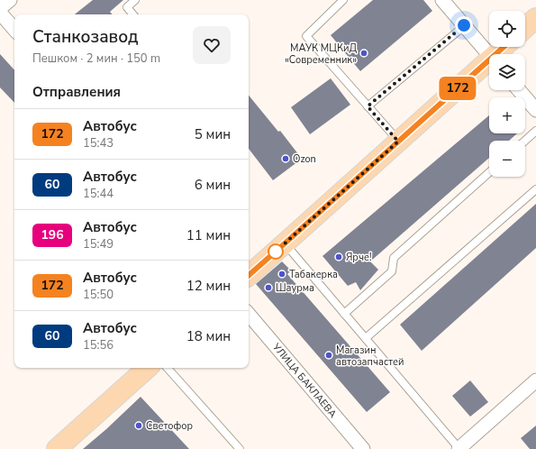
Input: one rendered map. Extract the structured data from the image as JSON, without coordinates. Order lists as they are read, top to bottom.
{
  "streets": {
    "street": ["УЛИЦА БАКЛАЕВА"]
  },
  "places": [
    "МАУК МЦКиД «Современник»",
    "Ozon",
    "Ярче!",
    "Табакерка",
    "Шаурма",
    "Магазин автозапчастей",
    "Светофор"
  ],
  "lines": ["bus line 172"],
  "page": {
    "on_map": "172",
    "map_buttons": ["+", "−"],
    "heading": [
      ["Станкозавод", "Пешком · 2 мин · 150 m"],
      "Отправления"
    ],
    "list": [
      {
        "mark": "172",
        "name": "Автобус",
        "note": "15:43",
        "value": "5 мин"
      },
      {
        "mark": "60",
        "name": "Автобус",
        "note": "15:44",
        "value": "6 мин"
      },
      {
        "mark": "196",
        "name": "Автобус",
        "note": "15:49",
        "value": "11 мин"
      },
      {
        "mark": "172",
        "name": "Автобус",
        "note": "15:50",
        "value": "12 мин"
      },
      {
        "mark": "60",
        "name": "Автобус",
        "note": "15:56",
        "value": "18 мин"
      }
    ]
  }
}
